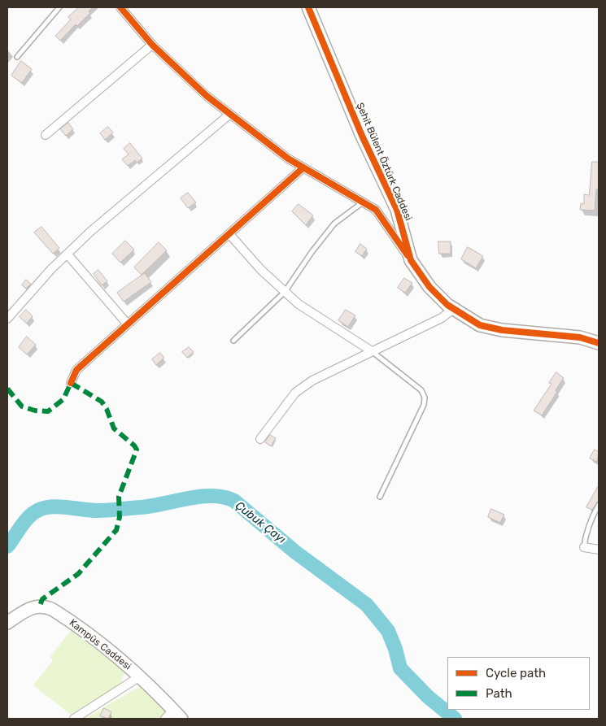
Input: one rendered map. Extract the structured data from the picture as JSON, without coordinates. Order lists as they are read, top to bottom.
{
  "streets": {
    "street": ["Şehit Bülent Öztürk Caddesi", "Kampüs Caddesi"]
  },
  "water": ["Çubuk Çayı"],
  "legend": ["Cycle path", "Path"]
}
